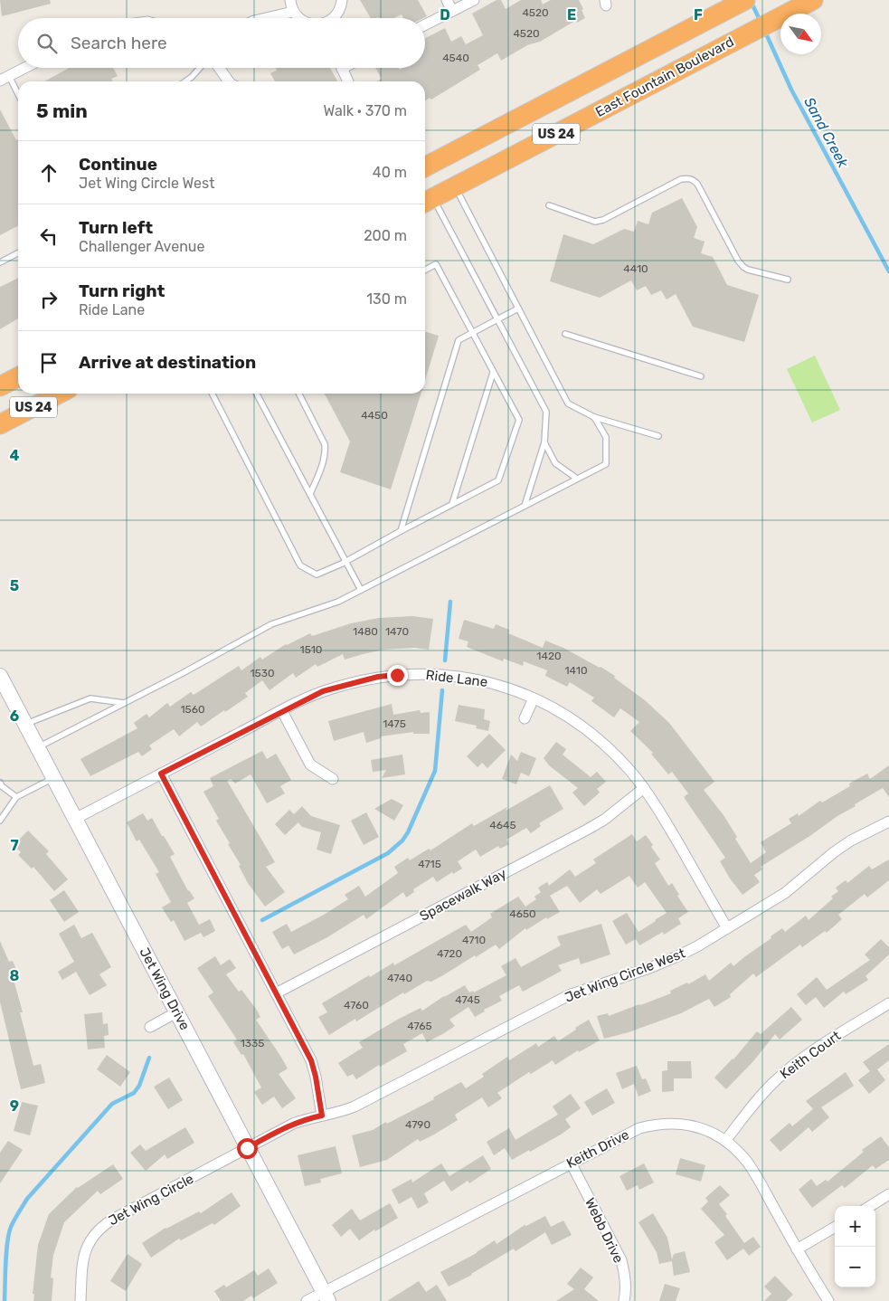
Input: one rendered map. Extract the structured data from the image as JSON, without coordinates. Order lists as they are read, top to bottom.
{
  "streets": {
    "highway": ["East Fountain Boulevard", "US 24"],
    "main road": ["Jet Wing Drive"],
    "street": [
      "Ride Lane",
      "Spacewalk Way",
      "Jet Wing Circle West",
      "Keith Court",
      "Keith Drive",
      "Jet Wing Circle",
      "Webb Drive"
    ]
  },
  "crossings": [
    ["Ride Lane", "Spacewalk Way"],
    ["Ride Lane", "Jet Wing Circle West"],
    ["Ride Lane", "Jet Wing Drive"],
    ["Jet Wing Circle West", "Jet Wing Drive"],
    ["Jet Wing Circle West", "Jet Wing Circle"],
    ["Jet Wing Drive", "Keith Drive"],
    ["Jet Wing Drive", "Jet Wing Circle"],
    ["Keith Court", "Keith Drive"],
    ["Keith Drive", "Webb Drive"]
  ],
  "water": ["Sand Creek"],
  "house_numbers": [
    "4520",
    "4520",
    "4540",
    "4410",
    "4450",
    "1480",
    "1470",
    "1510",
    "1420",
    "1410",
    "1530",
    "1560",
    "1475",
    "4645",
    "4715",
    "4650",
    "4710",
    "4720",
    "4740",
    "4745",
    "4760",
    "4765",
    "1335",
    "4790"
  ],
  "north": "bottom right",
  "page": {
    "search": "Search here",
    "heading": ["5 min", "Walk · 370 m"],
    "list": [
      ["Continue", "Jet Wing Circle West", "40 m"],
      ["Turn left", "Challenger Avenue", "200 m"],
      ["Turn right", "Ride Lane", "130 m"],
      "Arrive at destination"
    ],
    "map_buttons": ["+", "−"]
  },
  "grid": {
    "columns": ["D", "E", "F"],
    "rows": [
      "4",
      "5",
      "6",
      "7",
      "8",
      "9"
    ]
  }
}
